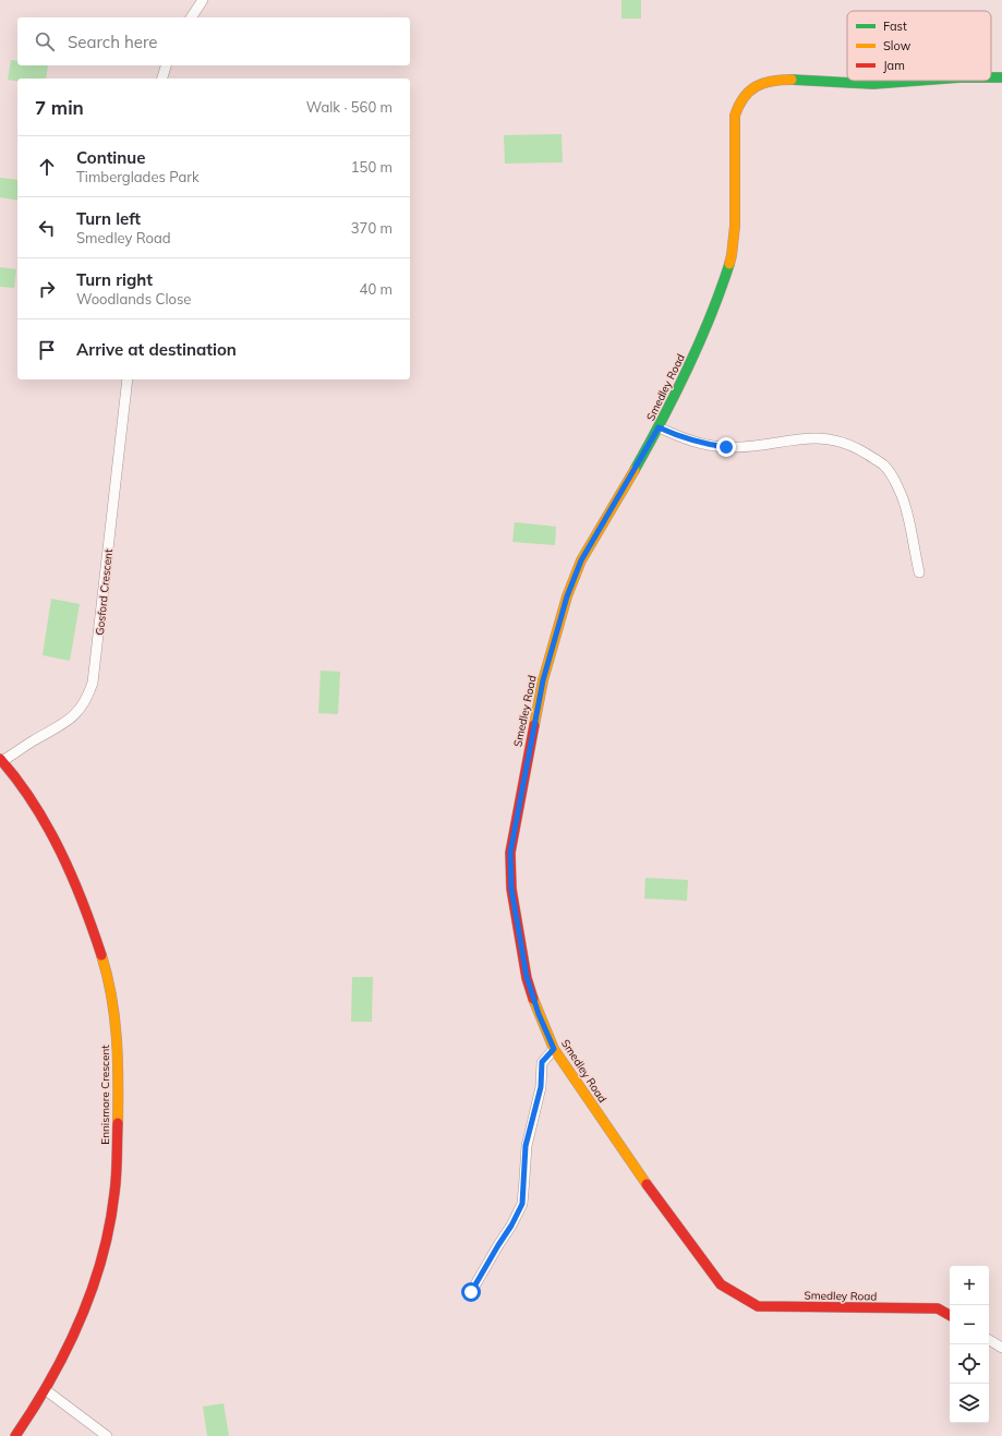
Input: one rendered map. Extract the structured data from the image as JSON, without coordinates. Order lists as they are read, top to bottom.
{
  "streets": {
    "street": ["Smedley Road", "Gosford Crescent", "Ennismore Crescent"]
  },
  "crossings": [
    ["Gosford Crescent", "Ennismore Crescent"]
  ],
  "legend": ["Fast", "Slow", "Jam"],
  "page": {
    "search": "Search here",
    "heading": ["7 min", "Walk · 560 m"],
    "list": [
      ["Continue", "Timberglades Park", "150 m"],
      ["Turn left", "Smedley Road", "370 m"],
      ["Turn right", "Woodlands Close", "40 m"],
      "Arrive at destination"
    ],
    "map_buttons": ["+", "−"]
  }
}
